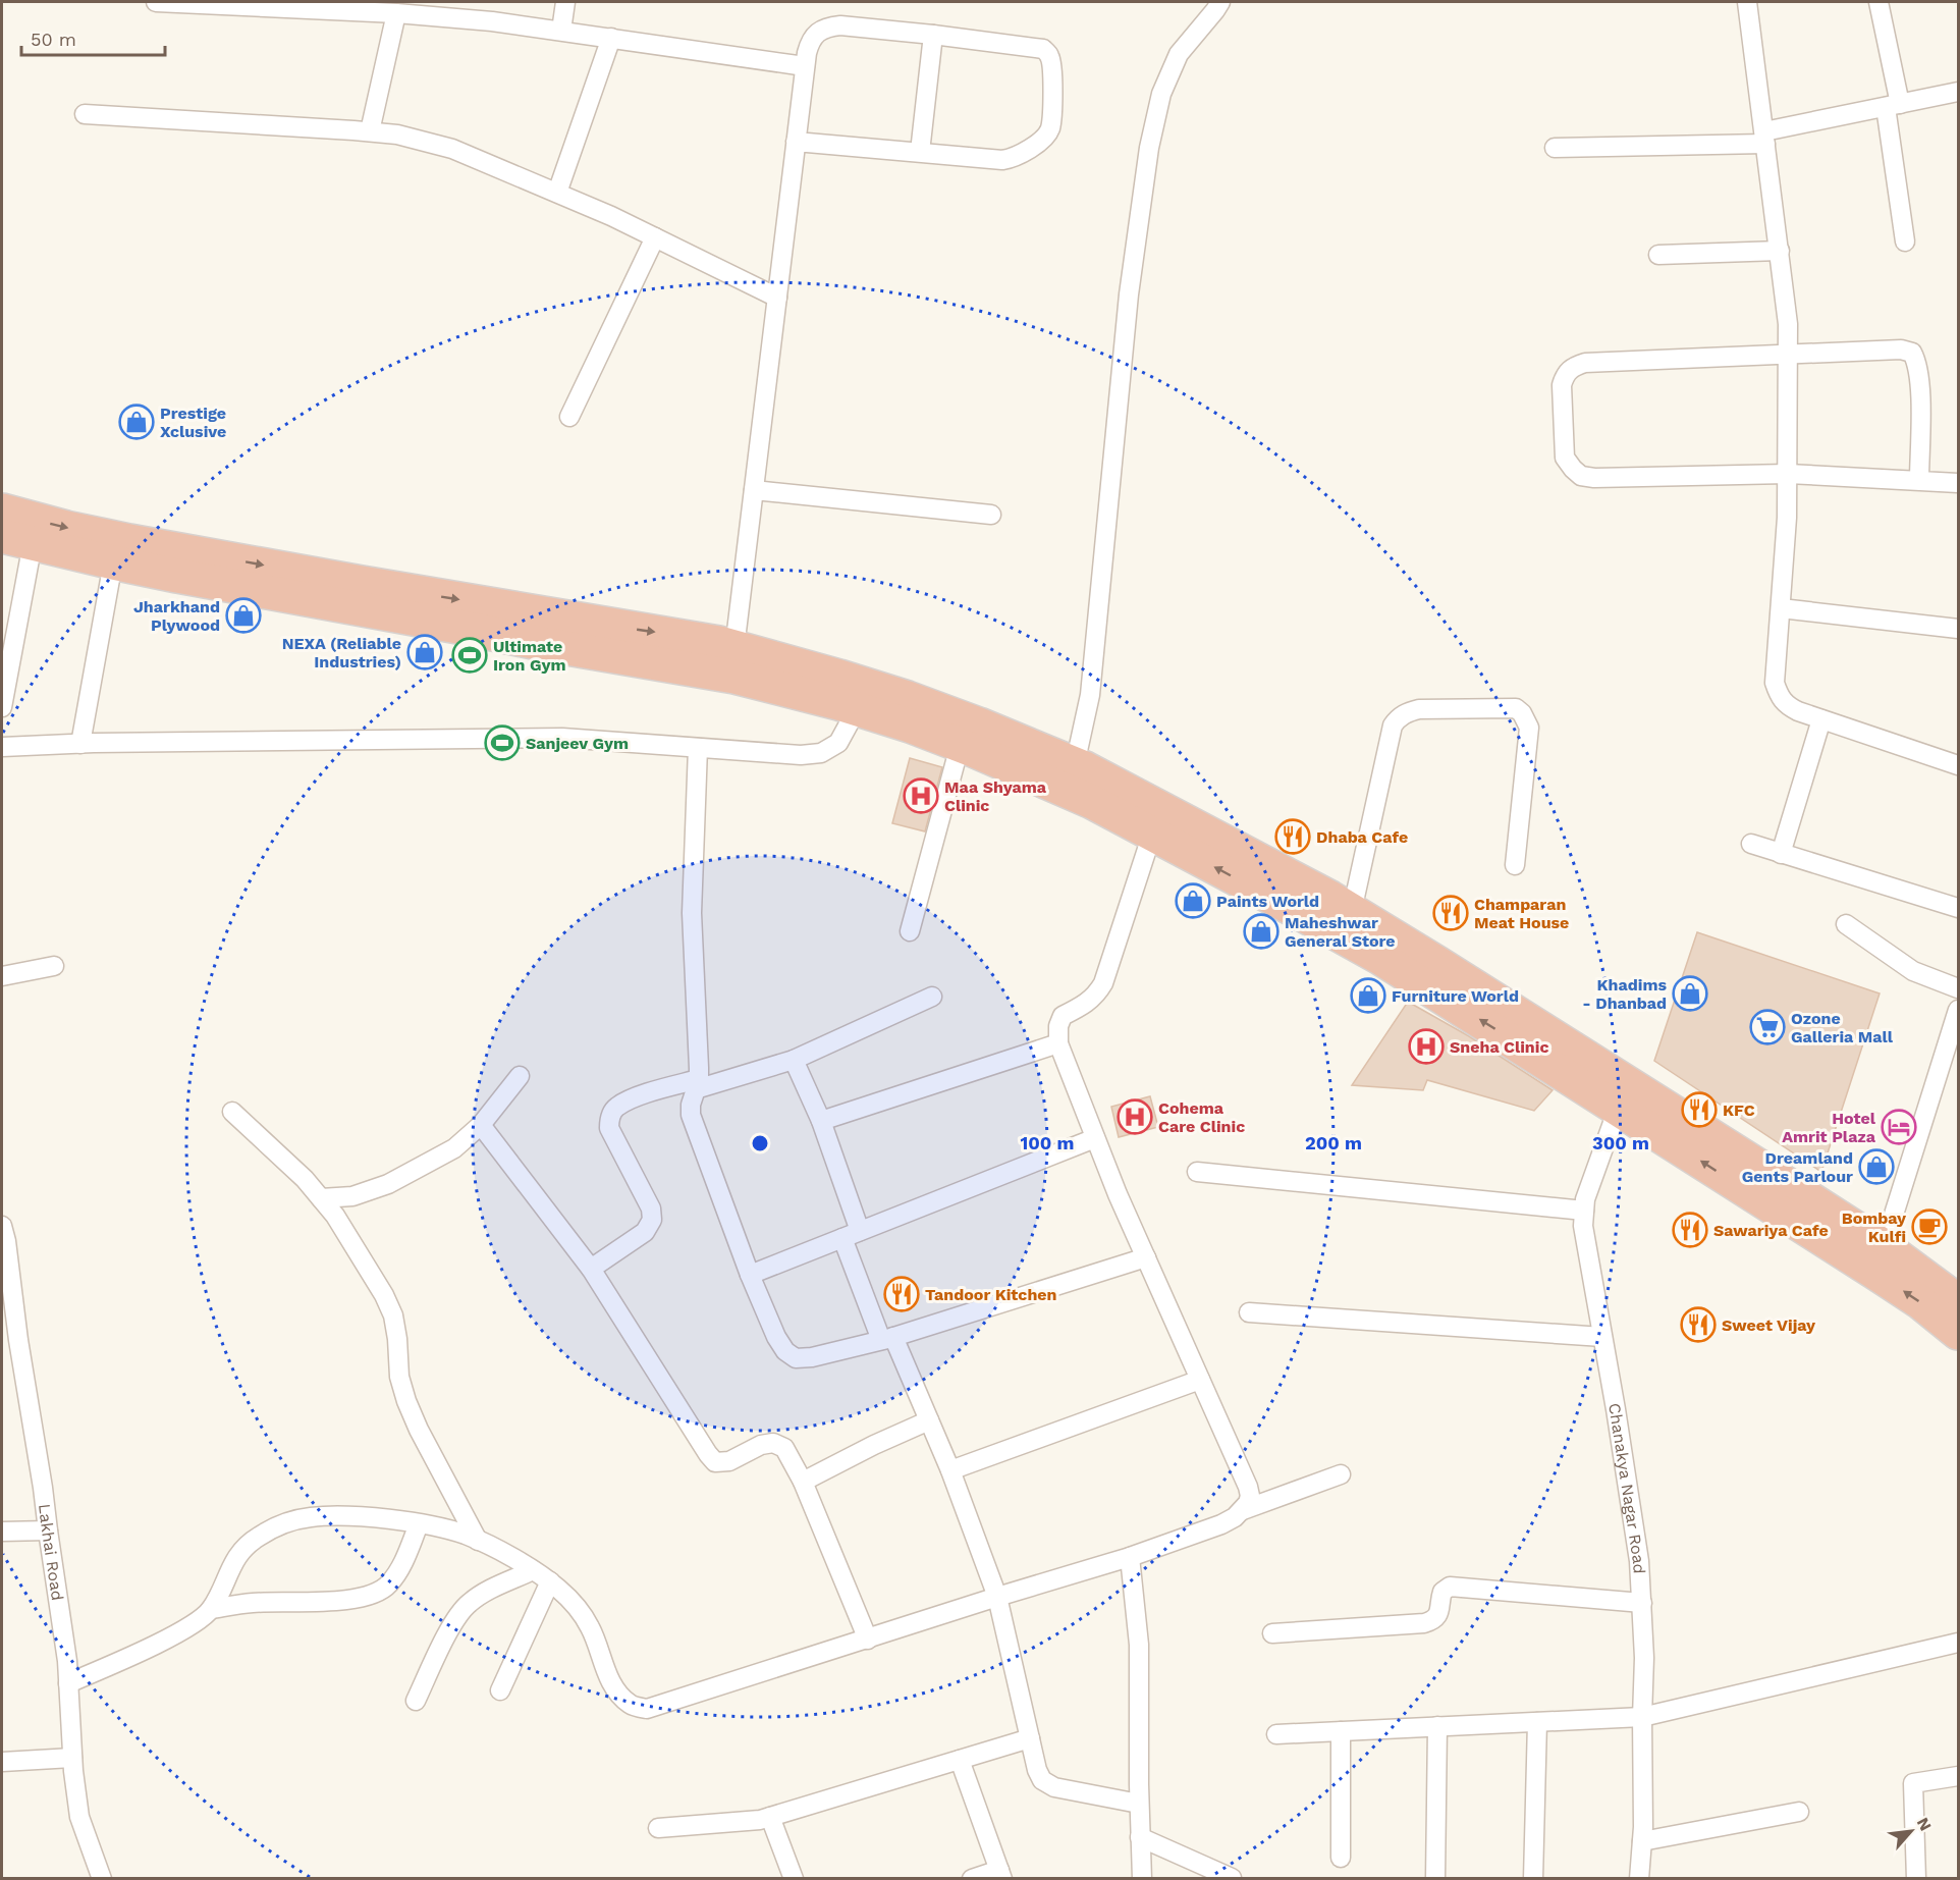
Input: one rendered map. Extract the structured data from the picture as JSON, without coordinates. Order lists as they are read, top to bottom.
{
  "streets": {
    "street": ["Chanakya Nagar Road", "Lakhai Road"]
  },
  "places": {
    "shop": [
      "Prestige Xclusive",
      "Jharkhand Plywood",
      "NEXA (Reliable Industries)",
      "Paints World",
      "Maheshwar General Store",
      "Khadims - Dhanbad",
      "Furniture World",
      "Dreamland Gents Parlour"
    ],
    "sports": ["Ultimate Iron Gym", "Sanjeev Gym"],
    "hospital": ["Maa Shyama Clinic", "Sneha Clinic", "Cohema Care Clinic"],
    "restaurant": [
      "Dhaba Cafe",
      "Champaran Meat House",
      "KFC",
      "Sawariya Cafe",
      "Tandoor Kitchen",
      "Sweet Vijay"
    ],
    "supermarket": ["Ozone Galleria Mall"],
    "hotel": ["Hotel Amrit Plaza"],
    "cafe": ["Bombay Kulfi"]
  },
  "scale_bar": "50 m",
  "north": "top right",
  "rings": ["100 m", "200 m", "300 m"]
}
